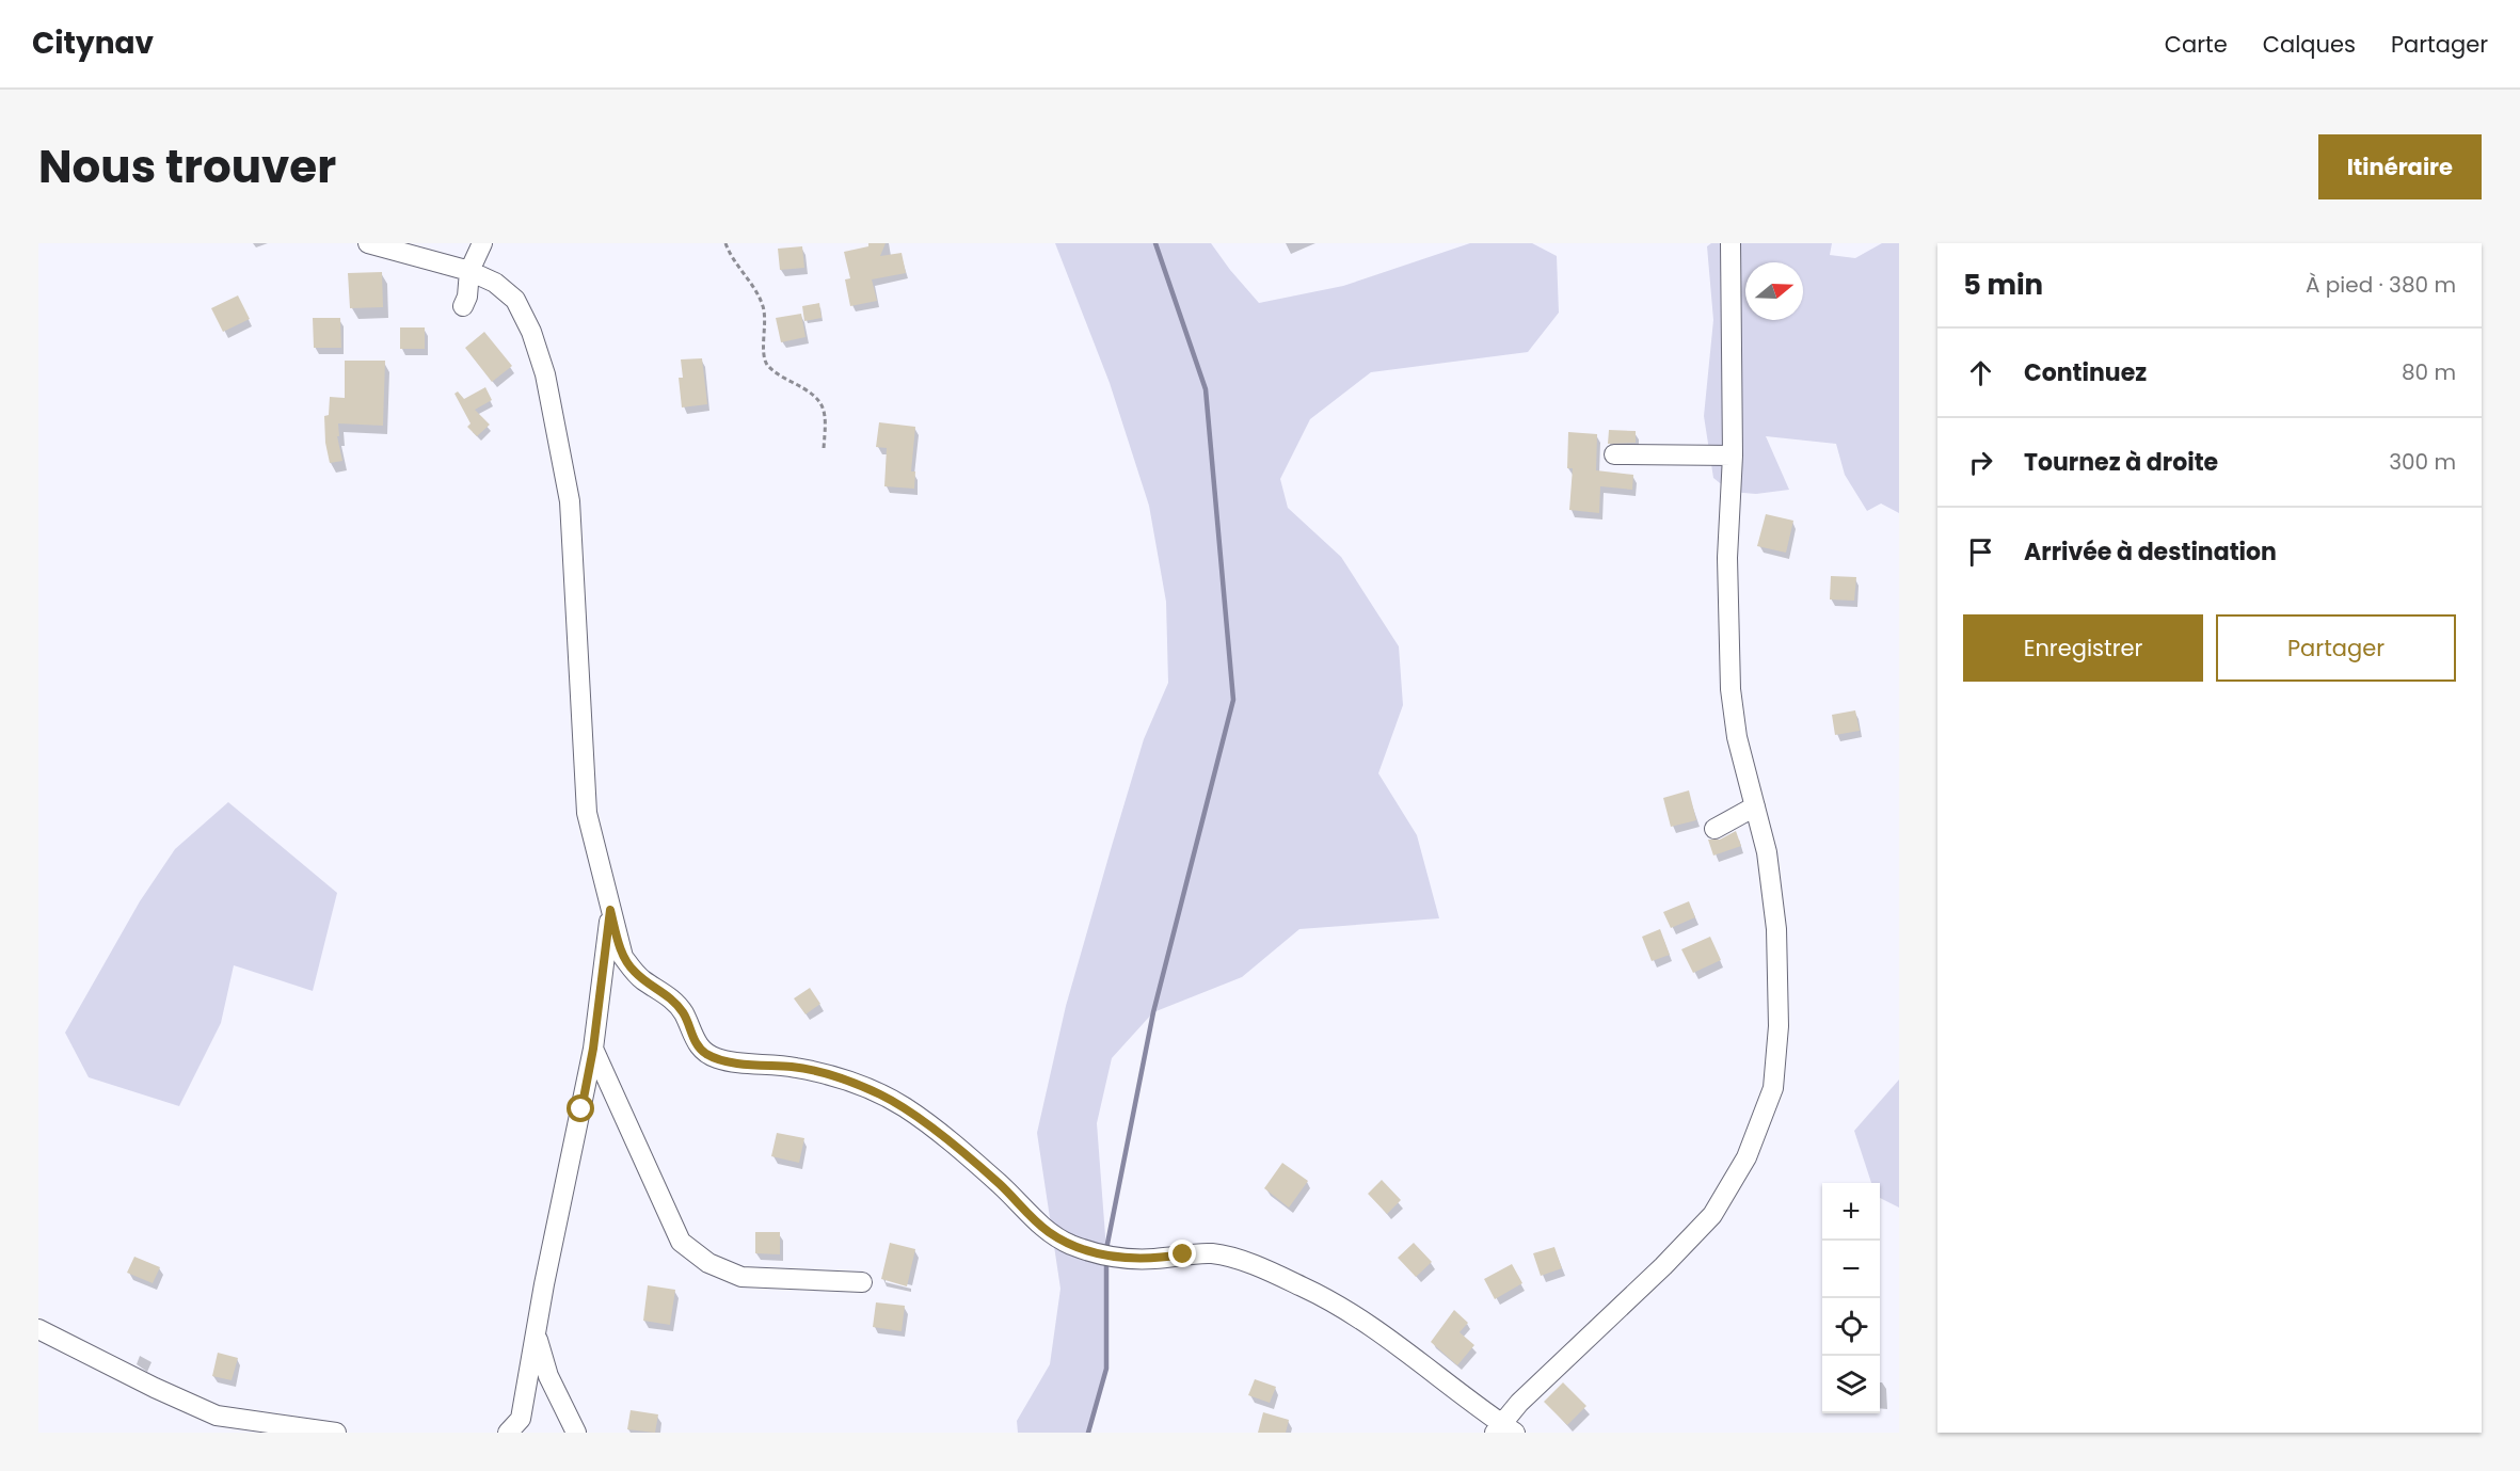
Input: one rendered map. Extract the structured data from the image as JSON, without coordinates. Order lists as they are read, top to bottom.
{
  "north": "right",
  "page": {
    "header": "Citynav",
    "nav": ["Carte", "Calques", "Partager"],
    "title": "Nous trouver",
    "buttons": [
      "Itinéraire",
      ["Enregistrer", "Partager"]
    ],
    "heading": ["5 min", "À pied · 380 m"],
    "list": [
      ["Continuez", "80 m"],
      ["Tournez à droite", "300 m"],
      "Arrivée à destination"
    ],
    "map_buttons": ["+", "−"]
  }
}
